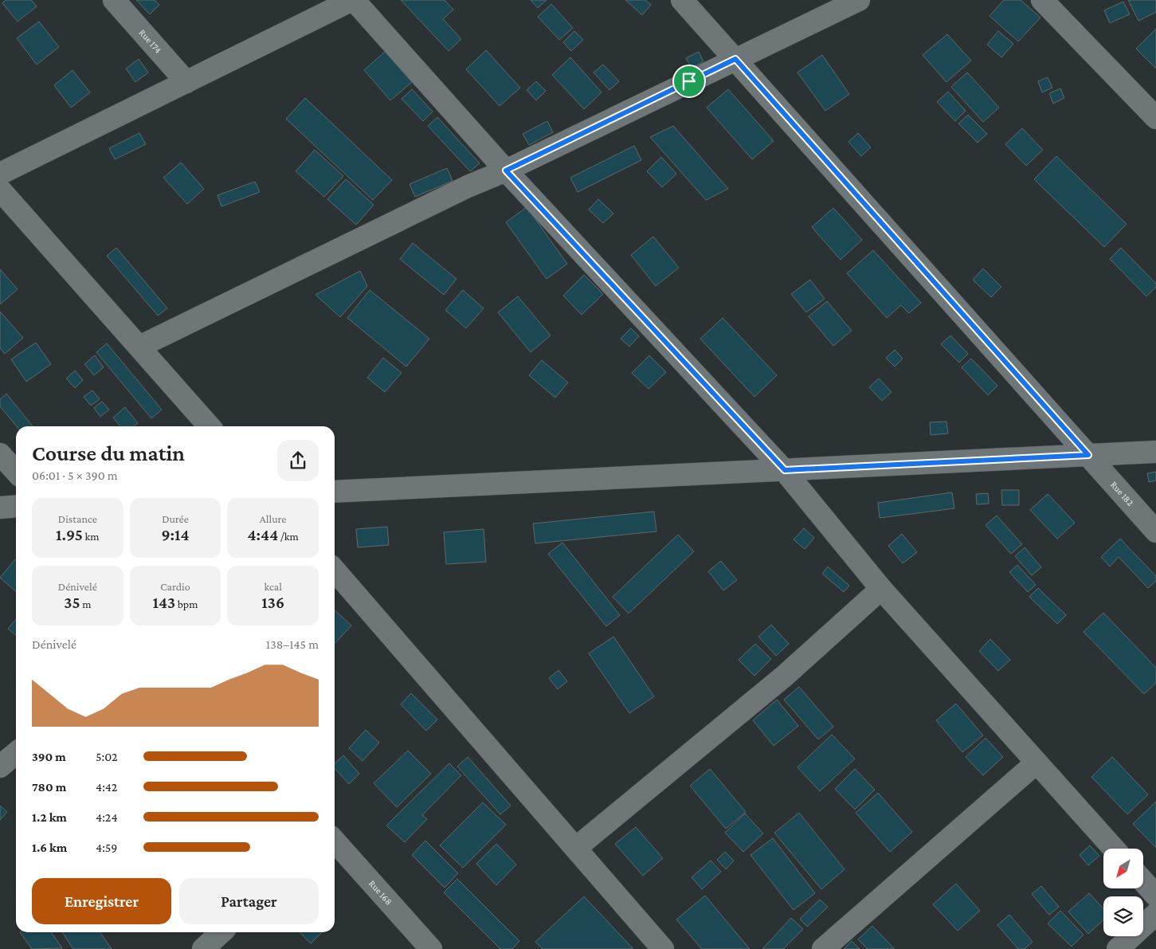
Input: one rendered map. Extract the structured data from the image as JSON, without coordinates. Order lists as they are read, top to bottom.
{
  "streets": {
    "street": ["Rue 174", "Rue 182", "Rue 168"]
  },
  "north": "bottom left",
  "page": {
    "heading": ["Course du matin", "06:01 · 5 × 390 m"],
    "stats": [
      ["Distance", "1.95 km"],
      ["Durée", "9:14"],
      ["Allure", "4:44 /km"],
      ["Dénivelé", "35 m"],
      ["Cardio", "143 bpm"],
      ["kcal", "136"]
    ],
    "chart": ["Dénivelé", "138–145 m"],
    "list": [
      {
        "name": "390 m",
        "note": "5:02"
      },
      {
        "name": "780 m",
        "note": "4:42"
      },
      {
        "name": "1.2 km",
        "note": "4:24"
      },
      {
        "name": "1.6 km",
        "note": "4:59"
      }
    ],
    "buttons": ["Enregistrer", "Partager"]
  }
}
